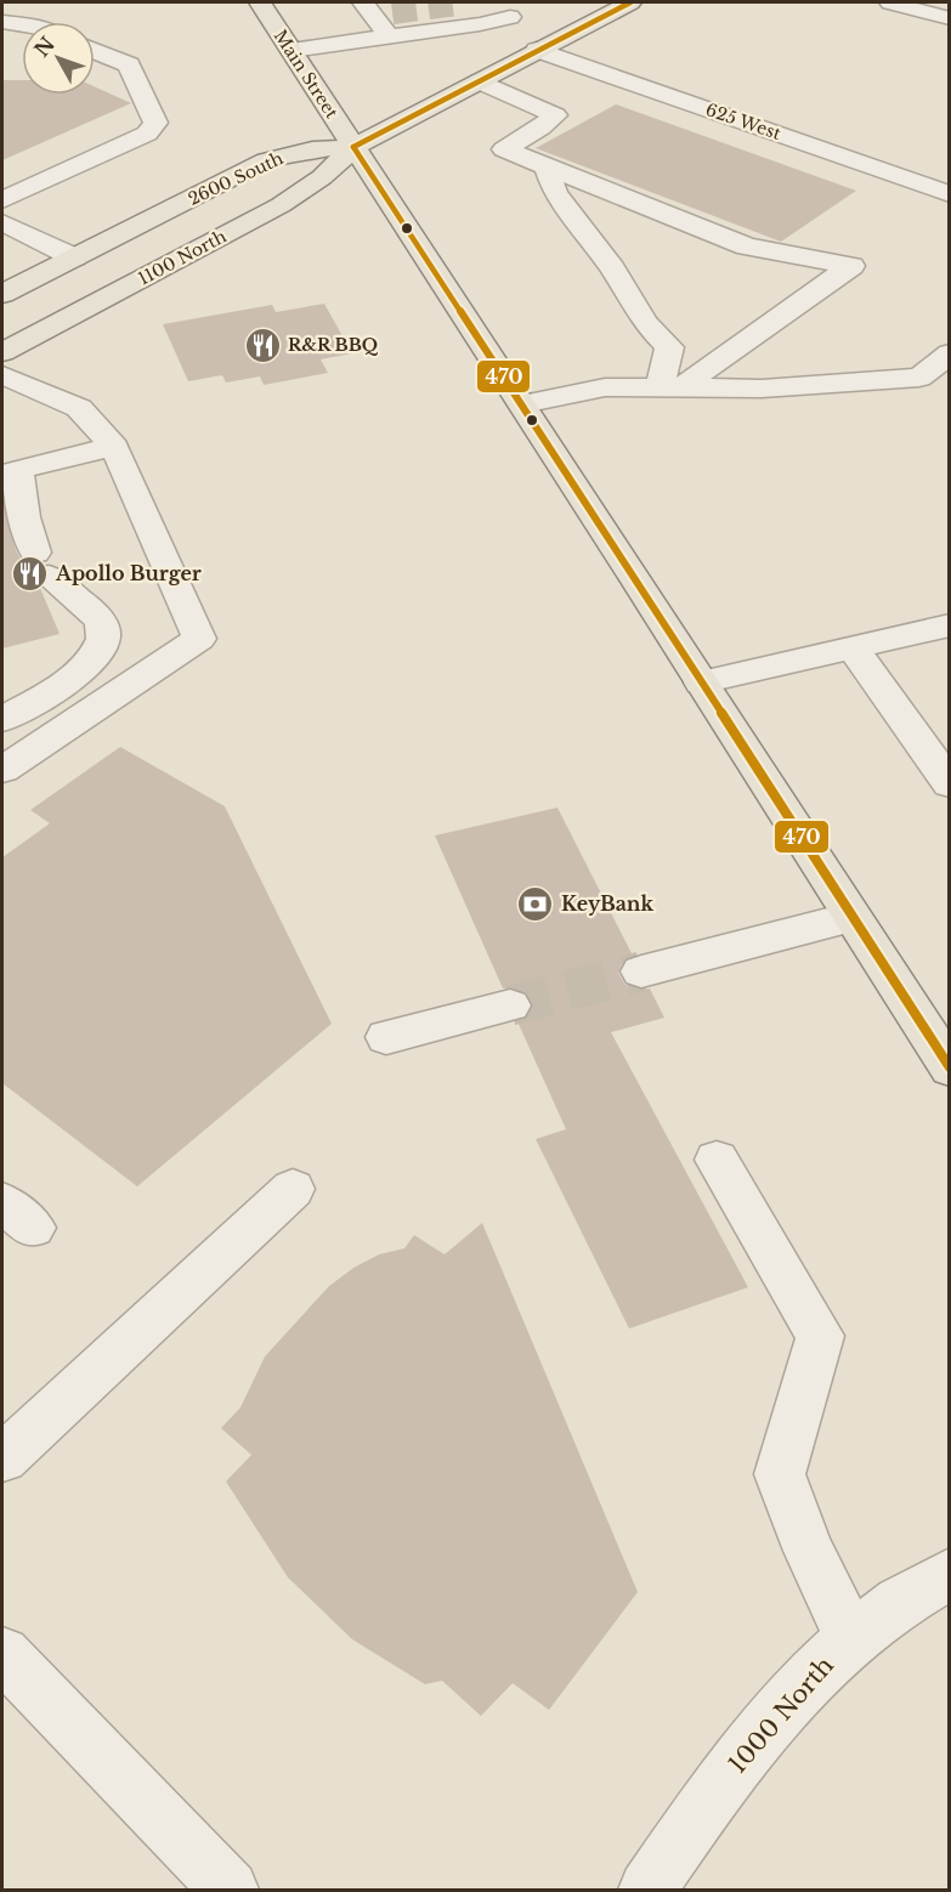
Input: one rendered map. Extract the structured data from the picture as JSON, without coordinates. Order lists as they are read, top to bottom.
{
  "streets": {
    "main road": ["Main Street", "2600 South", "1100 North"],
    "street": ["625 West", "1000 North"]
  },
  "crossings": [
    ["Main Street", "2600 South"],
    ["Main Street", "1100 North"],
    ["625 West", "2600 South"],
    ["2600 South", "1100 North"]
  ],
  "places": {
    "restaurant": ["R&R BBQ", "Apollo Burger"],
    "bank": ["KeyBank"]
  },
  "lines": ["transit line 470"],
  "north": "top left"
}
